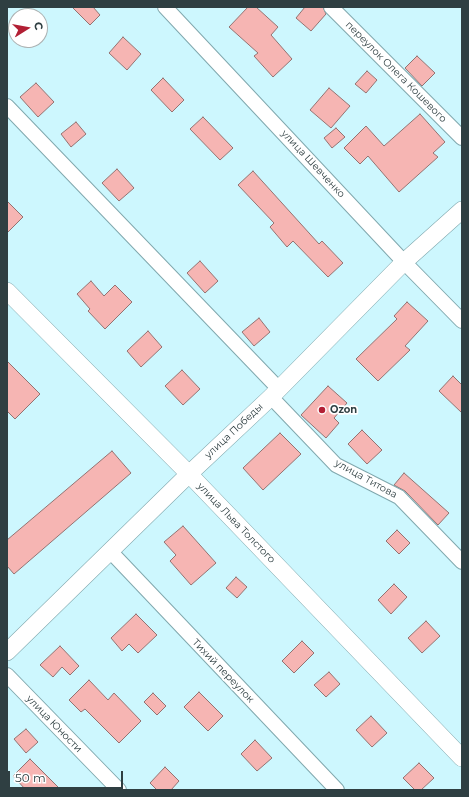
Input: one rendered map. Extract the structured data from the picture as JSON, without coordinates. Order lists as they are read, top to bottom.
{
  "streets": {
    "street": [
      "переулок Олега Кошевого",
      "улица Шевченко",
      "улица Победы",
      "улица Титова",
      "улица Льва Толстого",
      "Тихий переулок",
      "улица Юности"
    ]
  },
  "crossings": [
    ["улица Шевченко", "улица Победы"],
    ["улица Победы", "улица Титова"],
    ["улица Победы", "улица Льва Толстого"],
    ["улица Победы", "Тихий переулок"]
  ],
  "places": ["Ozon"],
  "scale_bar": "50 m",
  "north": "right"
}
